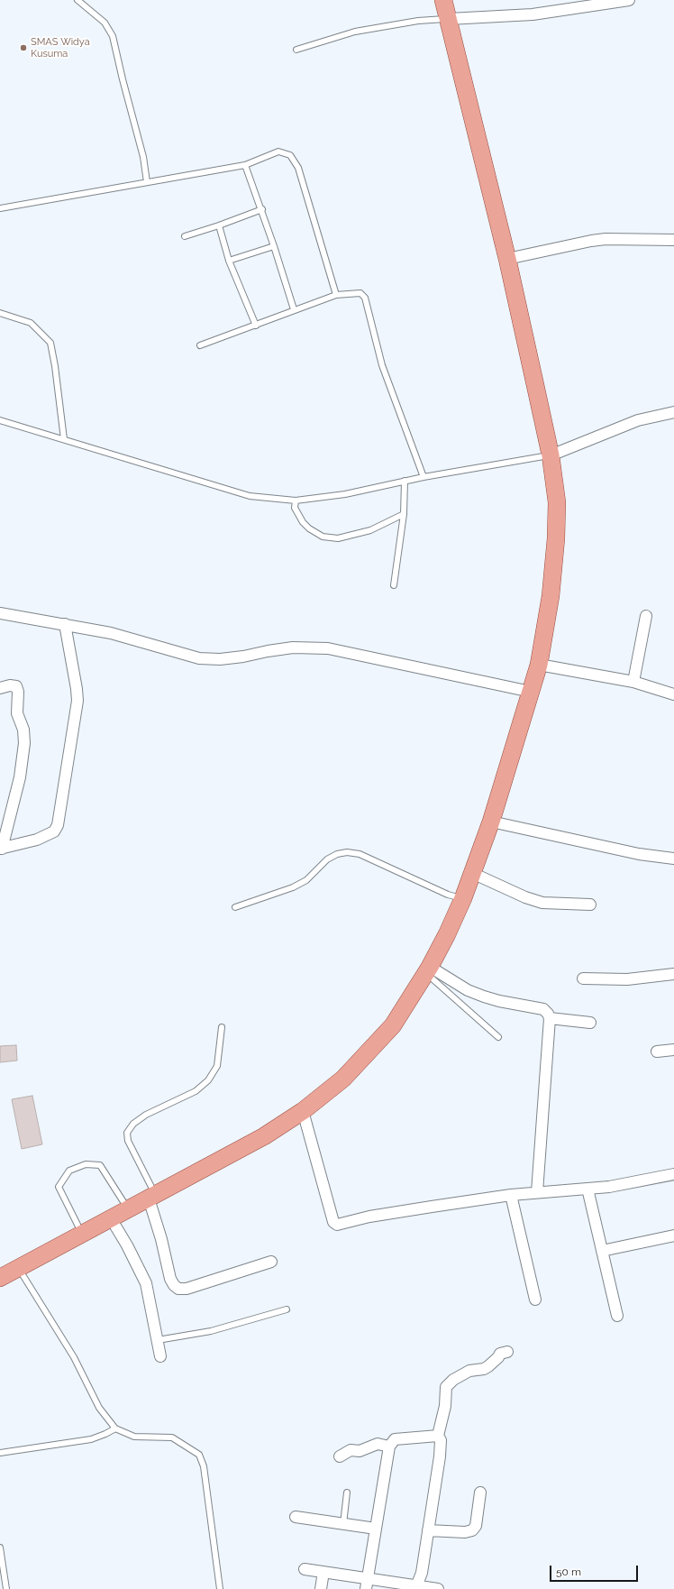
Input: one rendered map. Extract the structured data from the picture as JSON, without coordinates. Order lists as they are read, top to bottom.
{
  "places": ["SMAS Widya Kusuma"],
  "scale_bar": "50 m"
}
